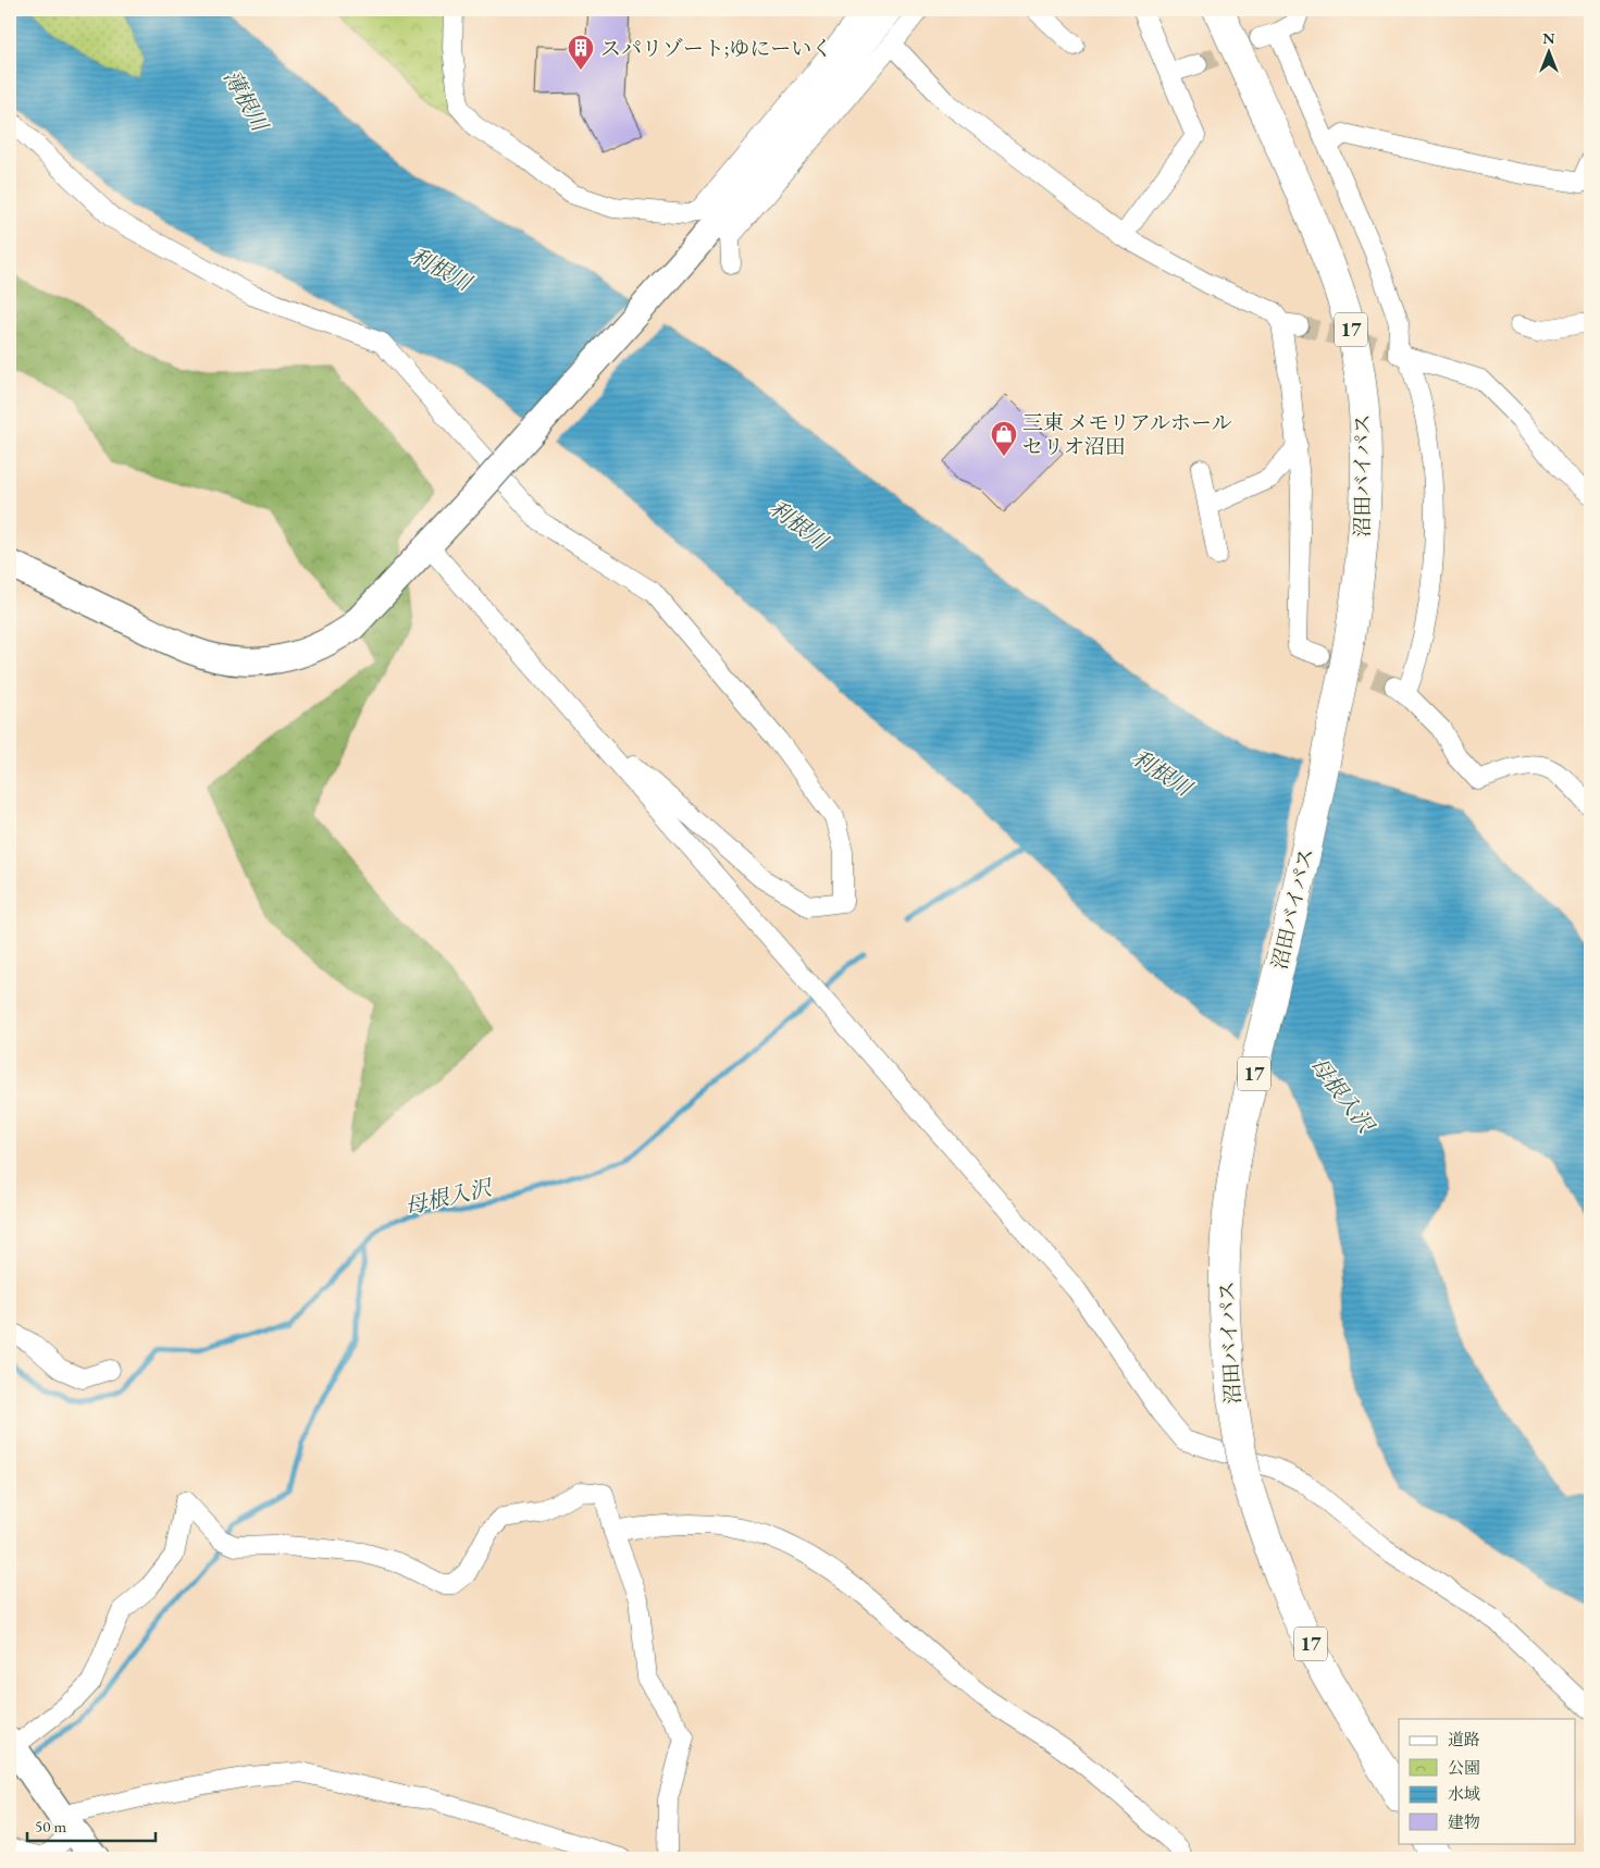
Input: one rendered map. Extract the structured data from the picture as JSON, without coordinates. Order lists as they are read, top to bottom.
{
  "streets": {
    "highway": ["17", "沼田バイパス"]
  },
  "water": ["薄根川", "利根川", "母根入沢"],
  "places": {
    "building": ["スパリゾート;ゆにーいく"],
    "shop": ["三東 メモリアルホール セリオ沼田"]
  },
  "legend": [
    "道路",
    "公園",
    "水域",
    "建物"
  ],
  "scale_bar": "50 m",
  "north": "top"
}
